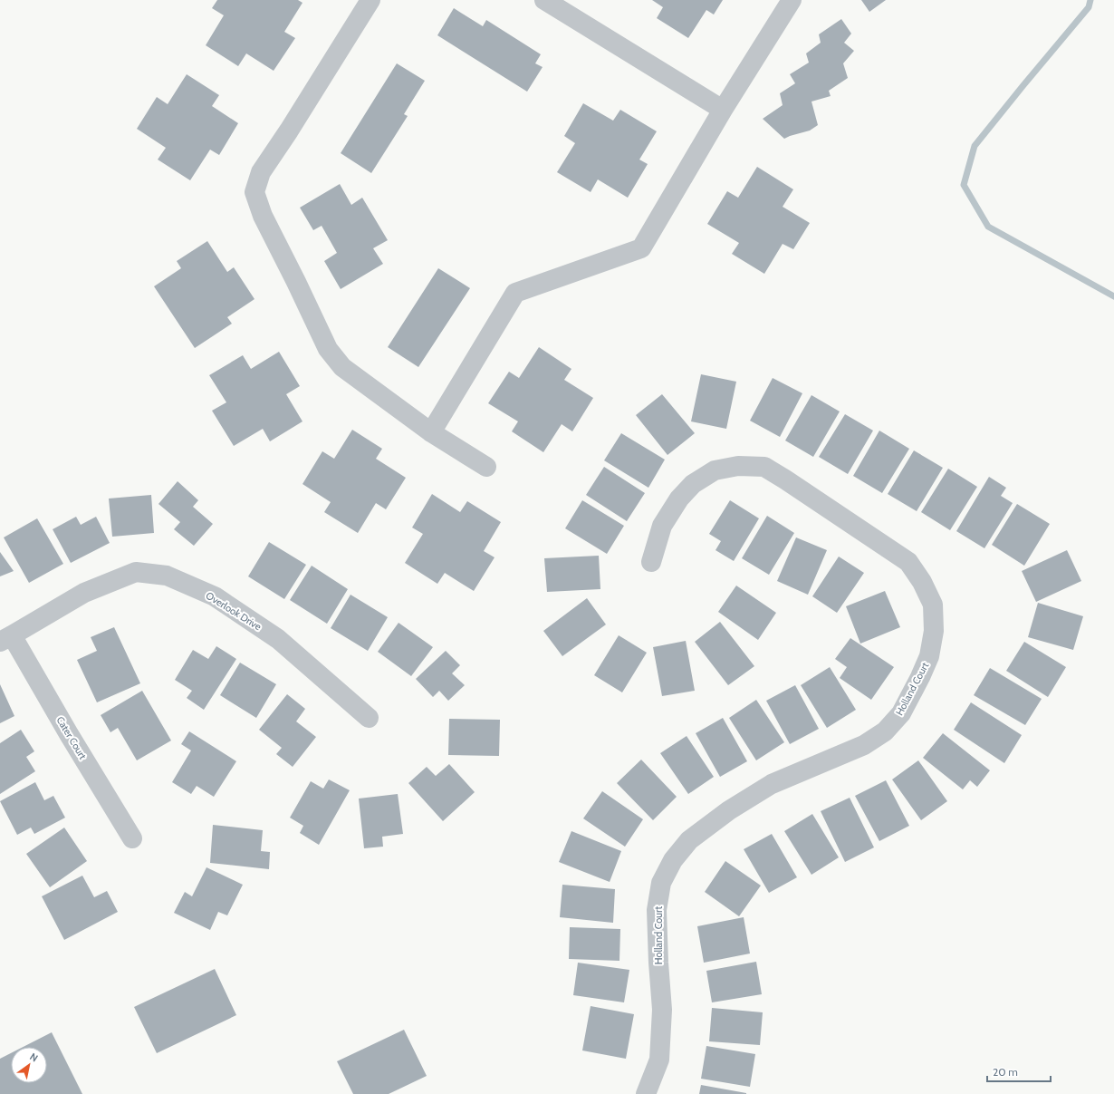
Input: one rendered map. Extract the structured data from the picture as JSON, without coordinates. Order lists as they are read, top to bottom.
{
  "streets": {
    "street": ["Overlook Drive", "Holland Court", "Cater Court"]
  },
  "crossings": [
    ["Overlook Drive", "Cater Court"]
  ],
  "scale_bar": "20 m",
  "north": "top right"
}
